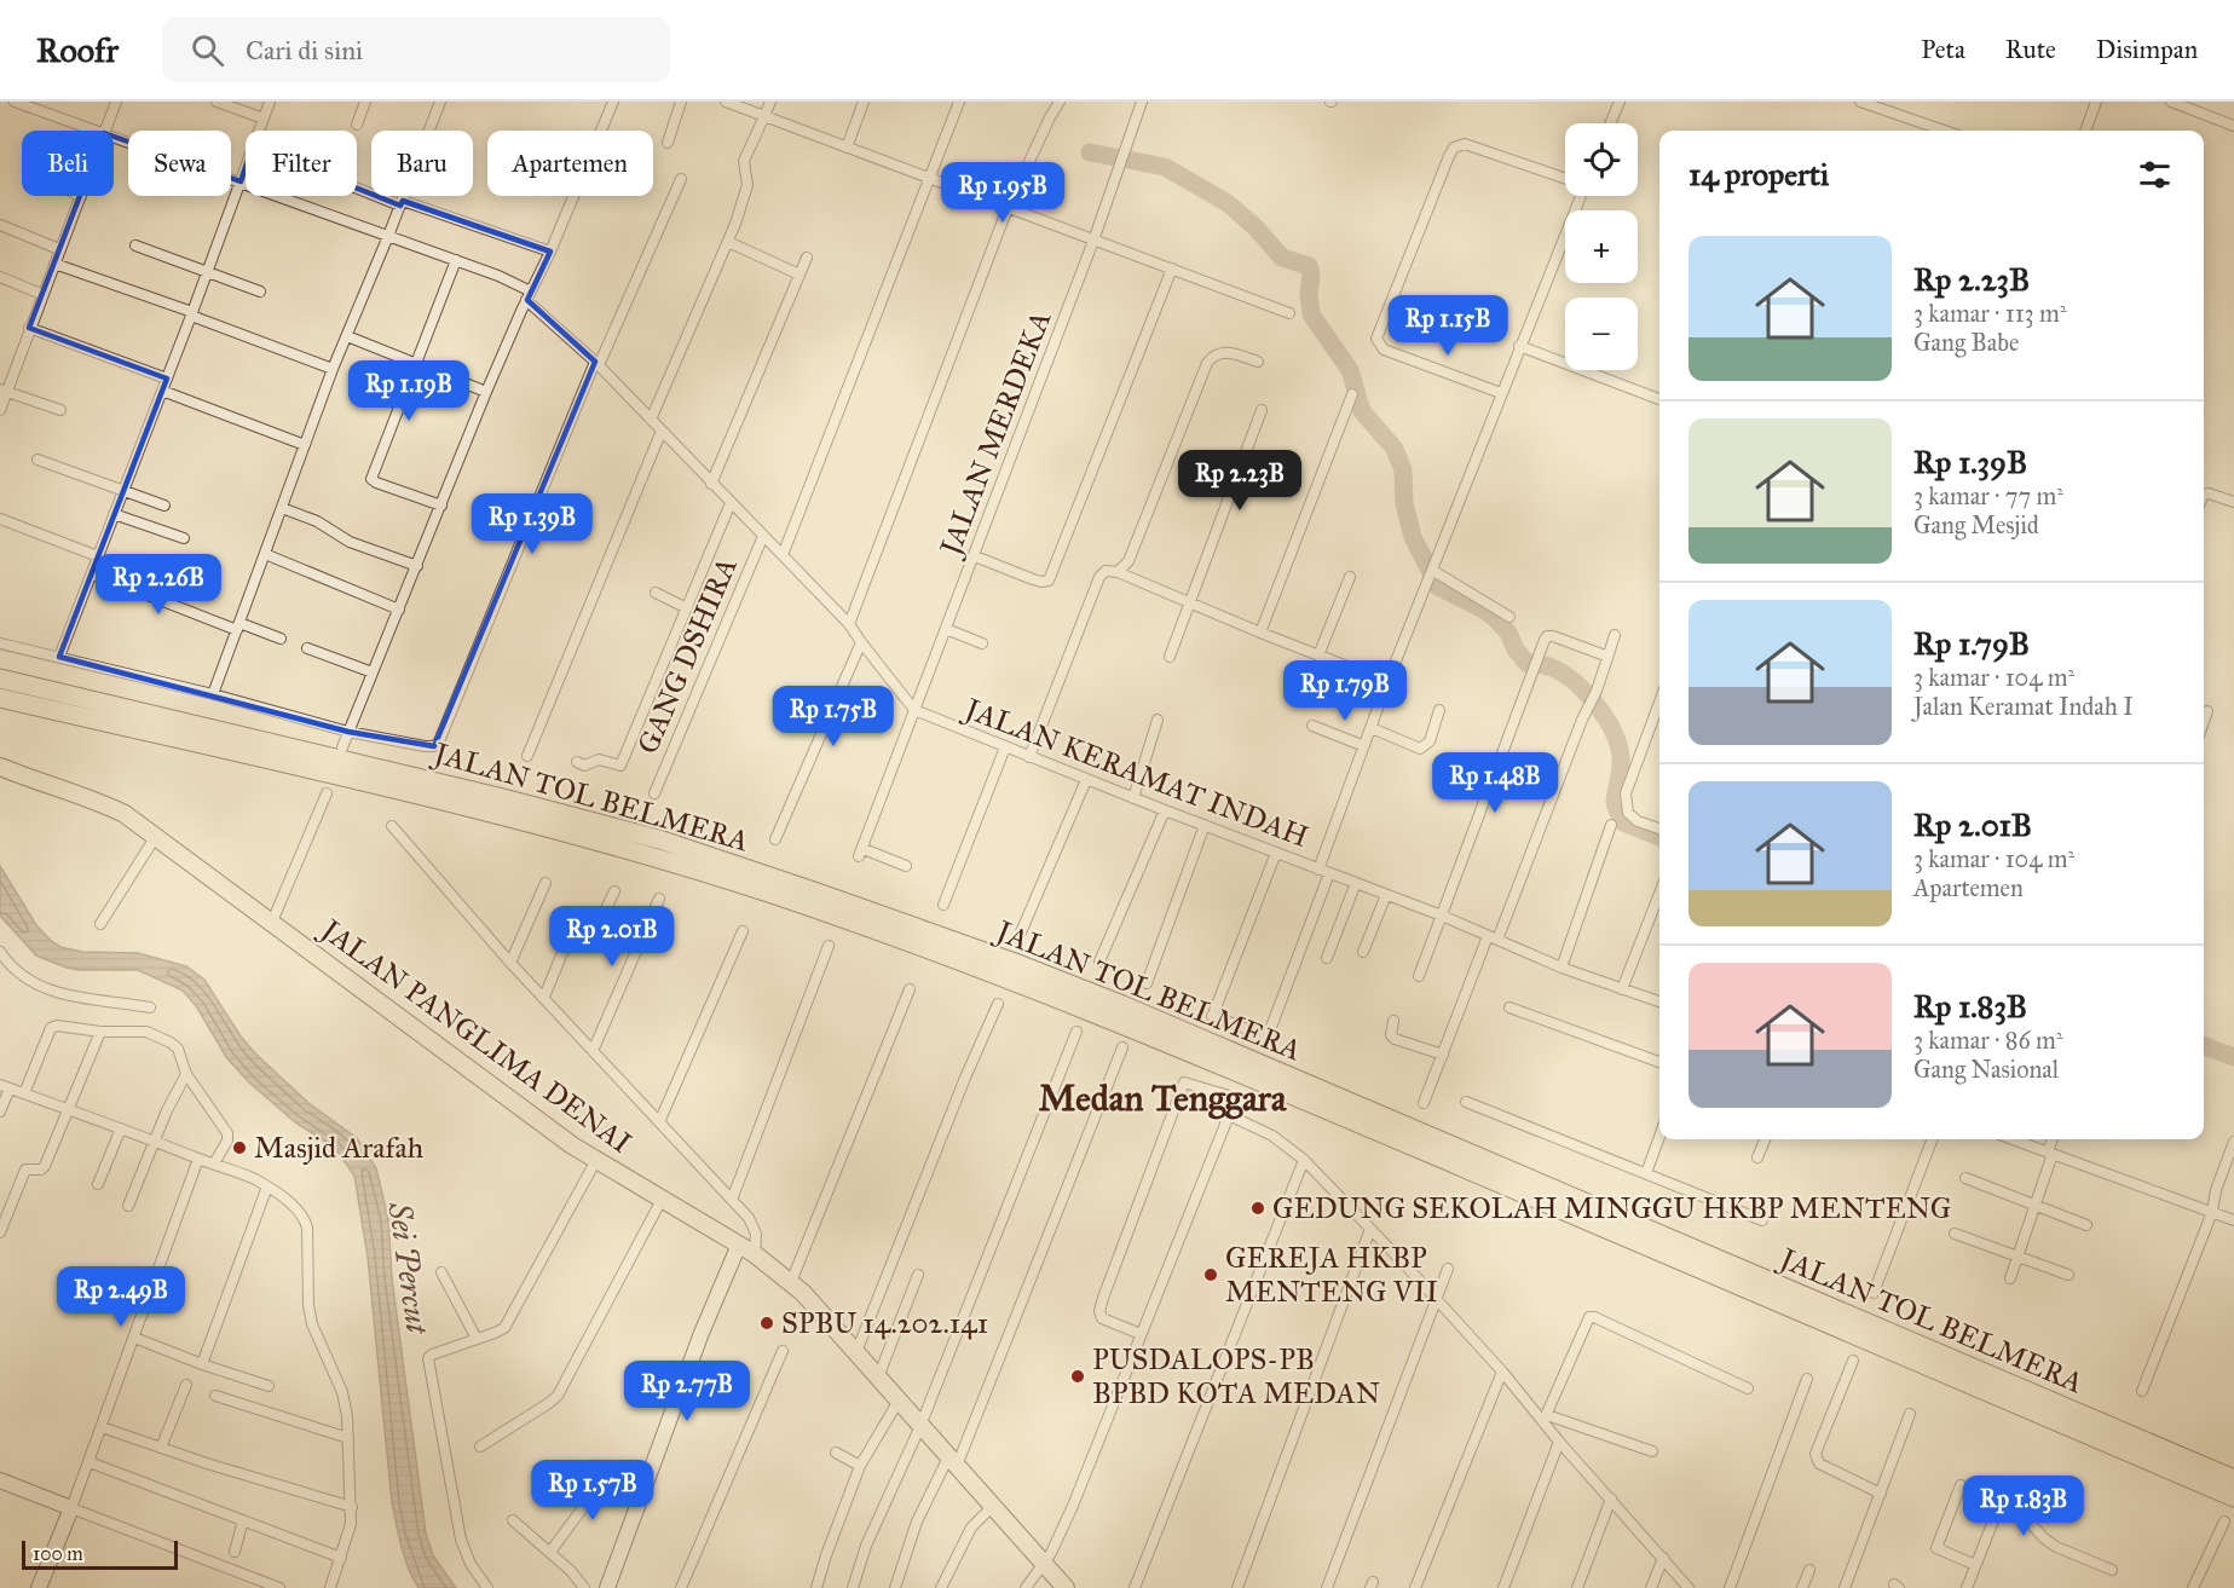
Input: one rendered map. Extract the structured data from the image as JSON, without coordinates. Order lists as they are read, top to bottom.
{
  "streets": {
    "highway": ["JALAN TOL BELMERA"],
    "main road": ["JALAN PANGLIMA DENAI"],
    "street": ["JALAN MERDEKA", "GANG DSHIRA", "JALAN KERAMAT INDAH"]
  },
  "crossings": [
    ["JALAN MERDEKA", "JALAN KERAMAT INDAH"],
    ["GANG DSHIRA", "JALAN KERAMAT INDAH"]
  ],
  "districts": ["Medan Tenggara"],
  "water": ["Sei Percut"],
  "places": [
    "Masjid Arafah",
    "GEDUNG SEKOLAH MINGGU HKBP MENTENG",
    "GEREJA HKBP MENTENG VII",
    "SPBU 14.202.141",
    "PUSDALOPS-PB BPBD KOTA MEDAN"
  ],
  "scale_bar": "100 m",
  "page": {
    "header": "Roofr",
    "search": "Cari di sini",
    "nav": ["Peta", "Rute", "Disimpan"],
    "map_buttons": ["+", "−"],
    "chip": [
      "Beli",
      "Sewa",
      "Filter",
      "Baru",
      "Apartemen"
    ],
    "heading": "14 properti",
    "price": [
      "Rp 1.95B",
      "Rp 1.15B",
      "Rp 1.19B",
      "Rp 2.23B",
      "Rp 1.39B",
      "Rp 2.26B",
      "Rp 1.79B",
      "Rp 1.75B",
      "Rp 1.48B",
      "Rp 2.01B",
      "Rp 2.49B",
      "Rp 2.77B",
      "Rp 1.57B",
      "Rp 1.83B"
    ],
    "list": [
      {
        "name": "Rp 2.23B",
        "note": "3 kamar · 113 m² · Gang Babe"
      },
      {
        "name": "Rp 1.39B",
        "note": "3 kamar · 77 m² · Gang Mesjid"
      },
      {
        "name": "Rp 1.79B",
        "note": "3 kamar · 104 m² · Jalan Keramat Indah I"
      },
      {
        "name": "Rp 2.01B",
        "note": "3 kamar · 104 m² · Apartemen"
      },
      {
        "name": "Rp 1.83B",
        "note": "3 kamar · 86 m² · Gang Nasional"
      }
    ],
    "scale": "100 m"
  }
}
